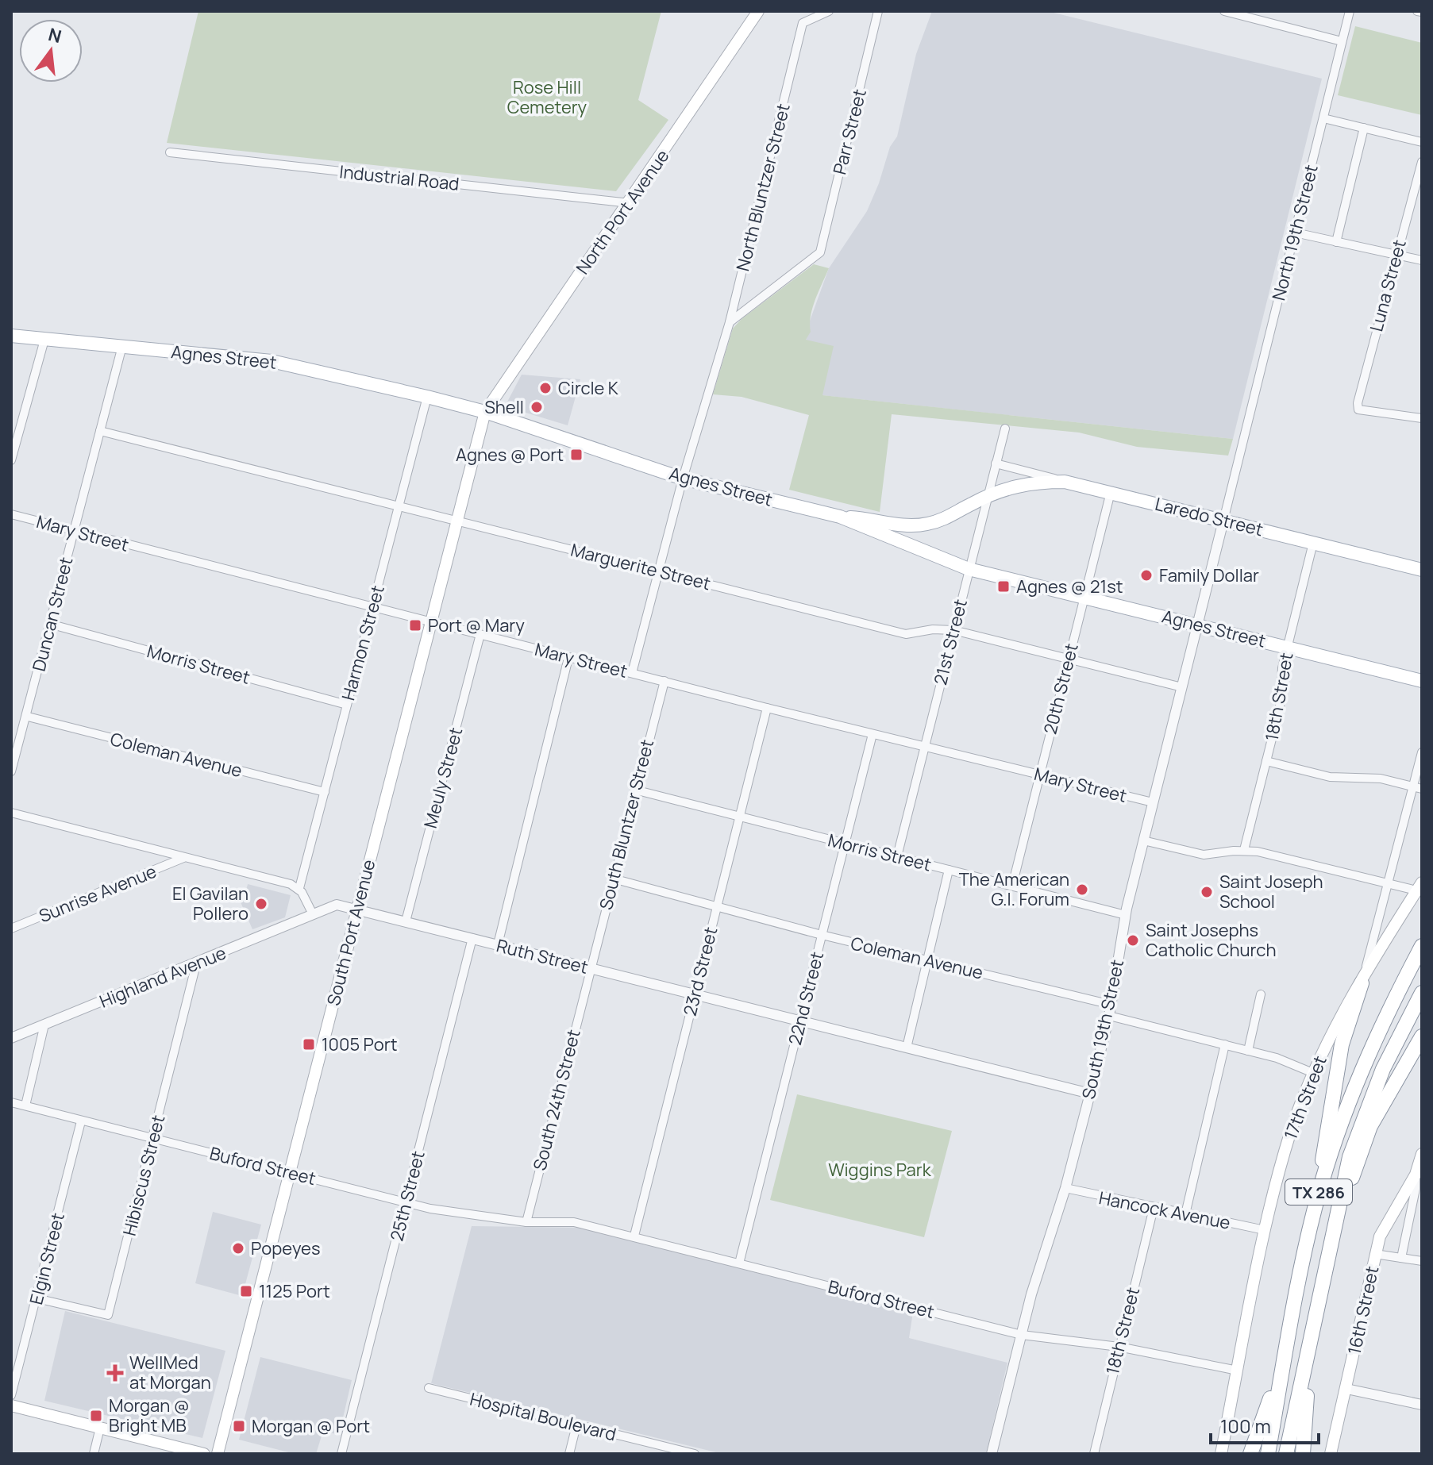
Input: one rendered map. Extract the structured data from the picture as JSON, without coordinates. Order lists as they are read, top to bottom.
{
  "streets": {
    "highway": ["TX 286"],
    "main road": [
      "North Port Avenue",
      "Agnes Street",
      "Laredo Street",
      "South Port Avenue",
      "17th Street",
      "16th Street"
    ],
    "street": [
      "Parr Street",
      "Industrial Road",
      "North Bluntzer Street",
      "North 19th Street",
      "Luna Street",
      "Mary Street",
      "Marguerite Street",
      "Duncan Street",
      "21st Street",
      "Harmon Street",
      "Morris Street",
      "20th Street",
      "18th Street",
      "Coleman Avenue",
      "Meuly Street",
      "South Bluntzer Street",
      "Sunrise Avenue",
      "Ruth Street",
      "23rd Street",
      "Highland Avenue",
      "22nd Street",
      "South 19th Street",
      "South 24th Street",
      "Buford Street",
      "Hibiscus Street",
      "25th Street",
      "Hancock Avenue",
      "Elgin Street",
      "Hospital Boulevard"
    ]
  },
  "crossings": [
    ["Parr Street", "North Bluntzer Street"],
    ["Industrial Road", "North Port Avenue"],
    ["North Bluntzer Street", "Agnes Street"],
    ["North Port Avenue", "Agnes Street"],
    ["North Port Avenue", "South Port Avenue"],
    ["North 19th Street", "South 19th Street"],
    ["Agnes Street", "Duncan Street"],
    ["Agnes Street", "21st Street"],
    ["Agnes Street", "Harmon Street"],
    ["Agnes Street", "20th Street"],
    ["Agnes Street", "18th Street"],
    ["Agnes Street", "South Port Avenue"],
    ["Agnes Street", "South 19th Street"],
    ["Laredo Street", "21st Street"],
    ["Laredo Street", "20th Street"],
    ["Laredo Street", "18th Street"],
    ["Laredo Street", "South 19th Street"],
    ["Mary Street", "Duncan Street"],
    ["Mary Street", "21st Street"],
    ["Mary Street", "Harmon Street"],
    ["Mary Street", "20th Street"],
    ["Mary Street", "Meuly Street"],
    ["Mary Street", "South Bluntzer Street"],
    ["Mary Street", "South Port Avenue"],
    ["Mary Street", "23rd Street"],
    ["Mary Street", "22nd Street"],
    ["Mary Street", "South 19th Street"],
    ["Marguerite Street", "Duncan Street"],
    ["Marguerite Street", "21st Street"],
    ["Marguerite Street", "Harmon Street"],
    ["Marguerite Street", "20th Street"],
    ["Marguerite Street", "South Port Avenue"],
    ["Marguerite Street", "South 19th Street"],
    ["Duncan Street", "Morris Street"],
    ["Duncan Street", "Coleman Avenue"],
    ["21st Street", "Morris Street"],
    ["Harmon Street", "Morris Street"],
    ["Harmon Street", "Coleman Avenue"],
    ["Morris Street", "20th Street"],
    ["Morris Street", "South Bluntzer Street"],
    ["Morris Street", "23rd Street"],
    ["Morris Street", "22nd Street"],
    ["Morris Street", "South 19th Street"],
    ["18th Street", "Buford Street"],
    ["18th Street", "Hancock Avenue"],
    ["Coleman Avenue", "South Bluntzer Street"],
    ["Coleman Avenue", "23rd Street"],
    ["Coleman Avenue", "22nd Street"],
    ["Coleman Avenue", "South 19th Street"],
    ["Meuly Street", "Ruth Street"],
    ["South Bluntzer Street", "Ruth Street"],
    ["South Bluntzer Street", "South 24th Street"],
    ["South Port Avenue", "Ruth Street"],
    ["South Port Avenue", "Buford Street"],
    ["Ruth Street", "23rd Street"],
    ["Ruth Street", "Highland Avenue"],
    ["Ruth Street", "22nd Street"],
    ["Ruth Street", "South 19th Street"],
    ["Ruth Street", "South 24th Street"],
    ["Ruth Street", "25th Street"],
    ["23rd Street", "Buford Street"],
    ["Highland Avenue", "Hibiscus Street"],
    ["22nd Street", "Buford Street"],
    ["South 19th Street", "Buford Street"],
    ["South 19th Street", "Hancock Avenue"],
    ["17th Street", "Buford Street"],
    ["17th Street", "Hancock Avenue"],
    ["South 24th Street", "Buford Street"],
    ["Buford Street", "Hibiscus Street"],
    ["Buford Street", "25th Street"],
    ["Buford Street", "Elgin Street"],
    ["Hibiscus Street", "Elgin Street"]
  ],
  "parks": ["Rose Hill Cemetery", "Wiggins Park"],
  "places": {
    "other": [
      "Circle K",
      "Shell",
      "Family Dollar",
      "The American G.I. Forum",
      "Saint Joseph School",
      "El Gavilan Pollero",
      "Saint Josephs Catholic Church",
      "Popeyes"
    ],
    "transit": [
      "Agnes @ Port",
      "Agnes @ 21st",
      "Port @ Mary",
      "1005 Port",
      "1125 Port",
      "Morgan @ Bright MB",
      "Morgan @ Port"
    ],
    "health": ["WellMed at Morgan"]
  },
  "scale_bar": "100 m",
  "north": "top"
}
